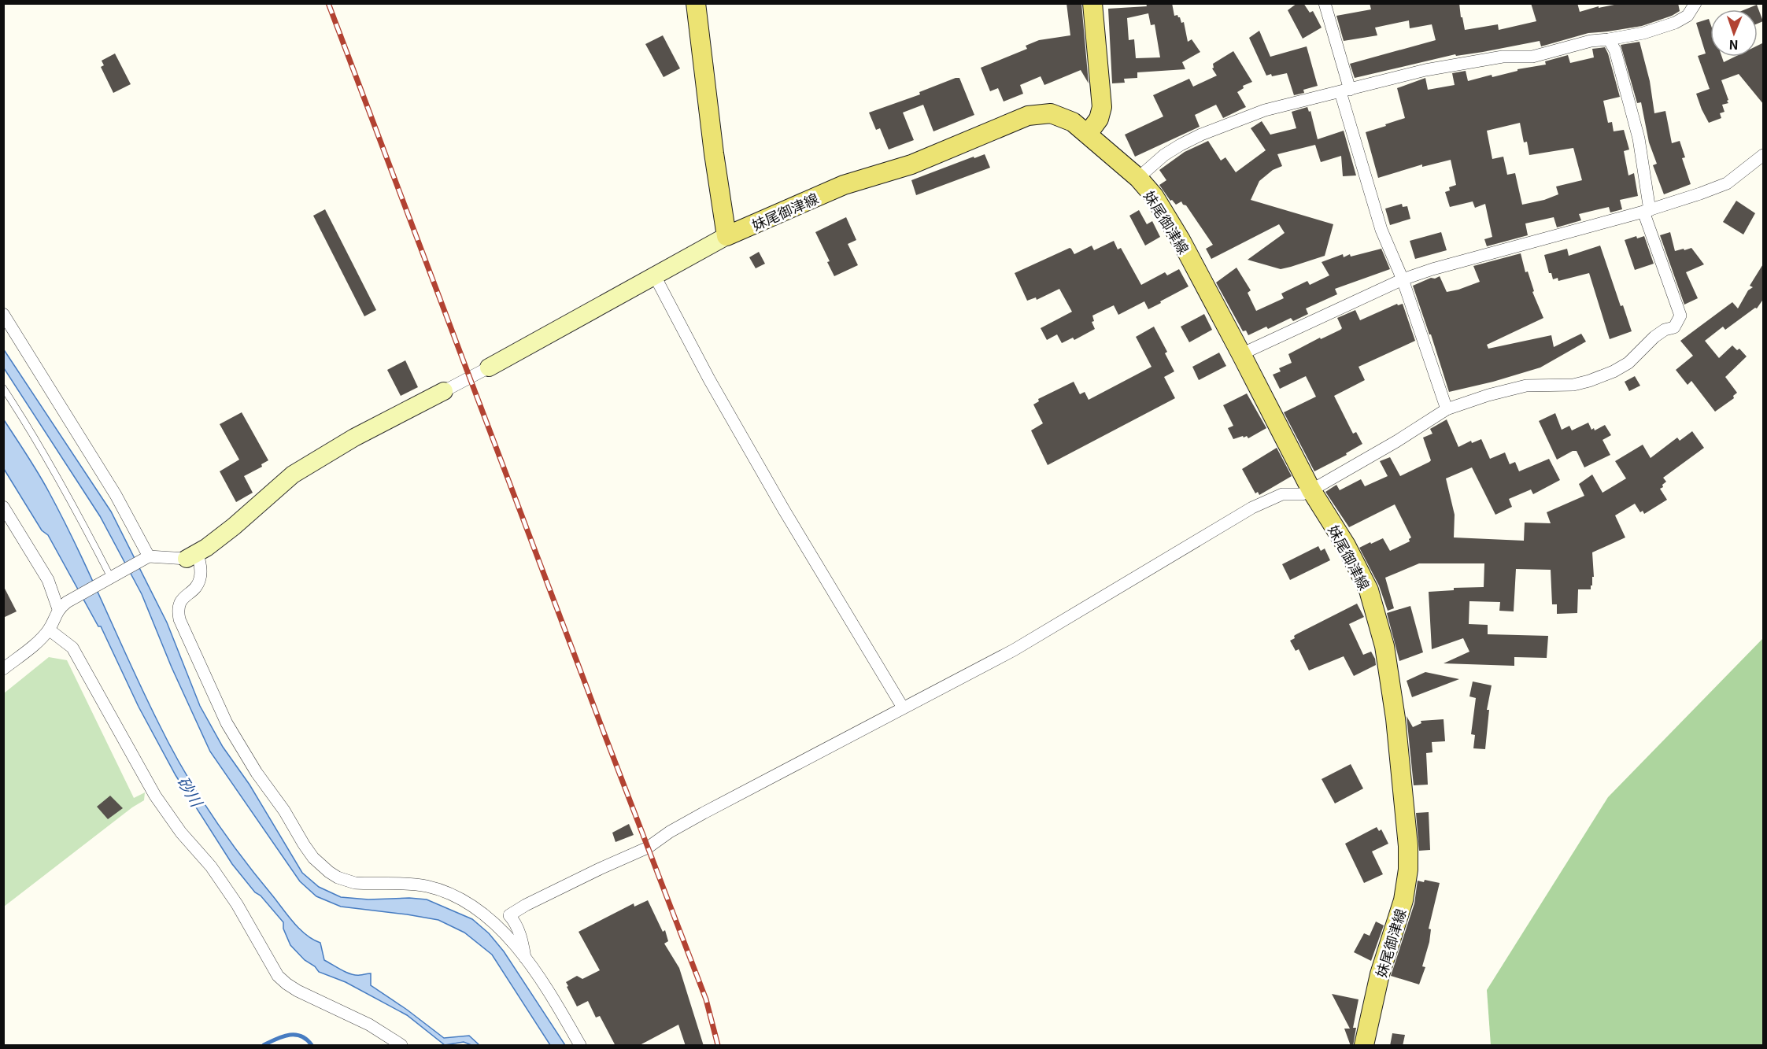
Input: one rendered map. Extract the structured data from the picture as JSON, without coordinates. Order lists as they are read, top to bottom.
{
  "streets": {
    "main road": ["妹尾御津線"]
  },
  "water": ["砂川"],
  "north": "bottom"
}
